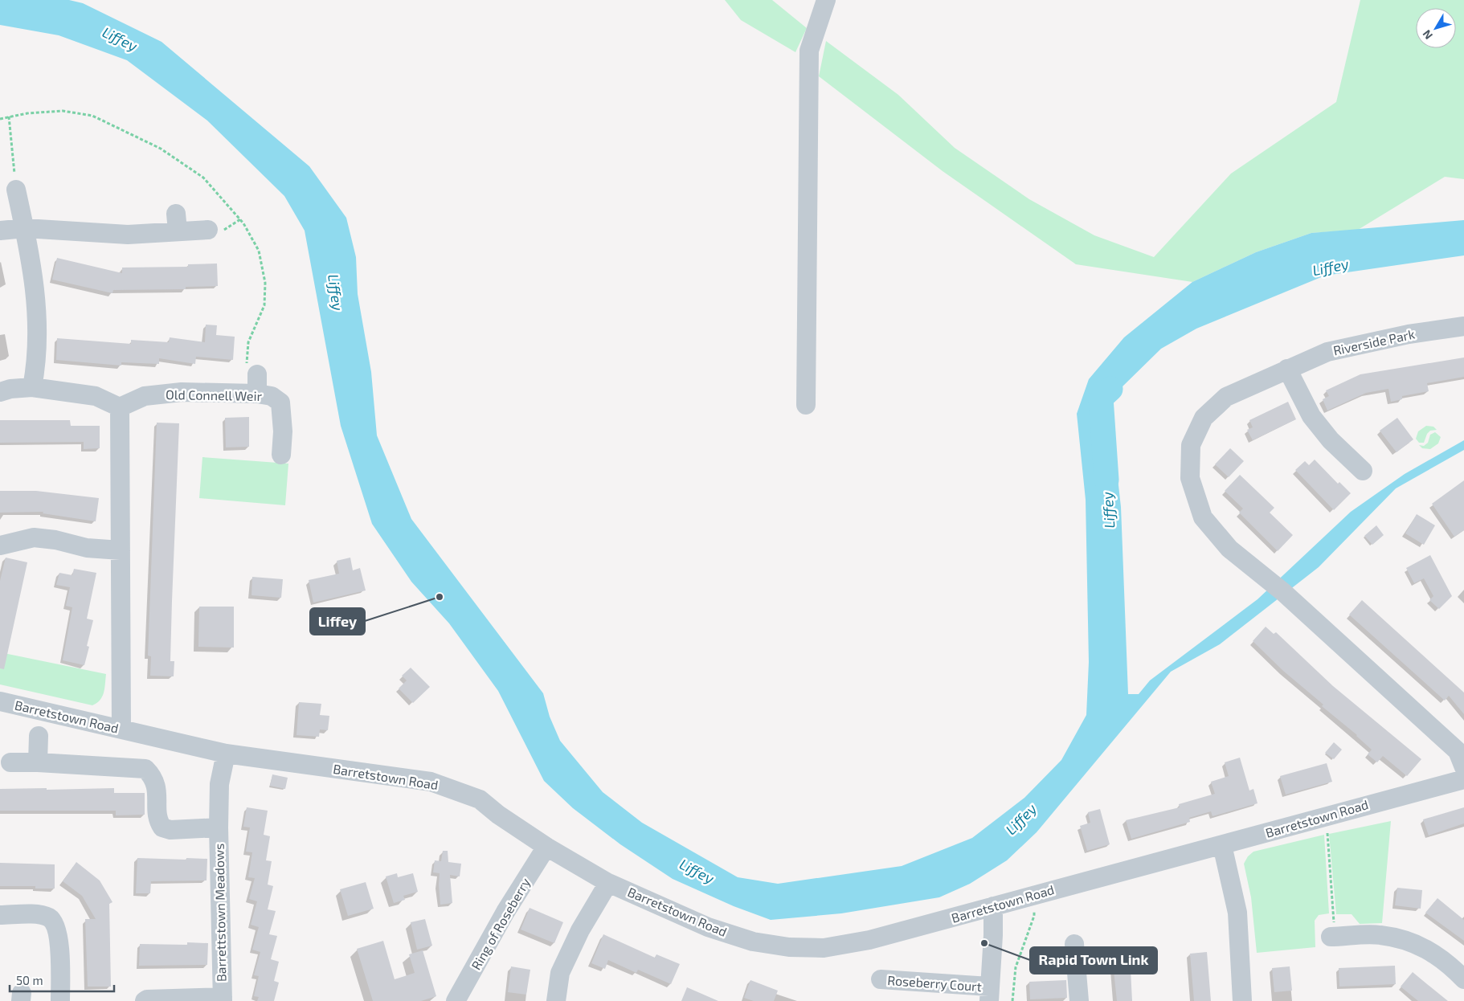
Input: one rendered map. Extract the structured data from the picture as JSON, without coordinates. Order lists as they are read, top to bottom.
{
  "streets": {
    "street": [
      "Riverside Park",
      "Old Connell Weir",
      "Barretstown Road",
      "Barrettstown Meadows",
      "Ring of Roseberry",
      "Roseberry Court"
    ]
  },
  "crossings": [
    ["Barretstown Road", "Barrettstown Meadows"],
    ["Barretstown Road", "Ring of Roseberry"],
    ["Barretstown Road", "Roseberry Court"]
  ],
  "water": ["Liffey"],
  "places": ["Liffey", "Rapid Town Link"],
  "scale_bar": "50 m",
  "north": "bottom left"
}
